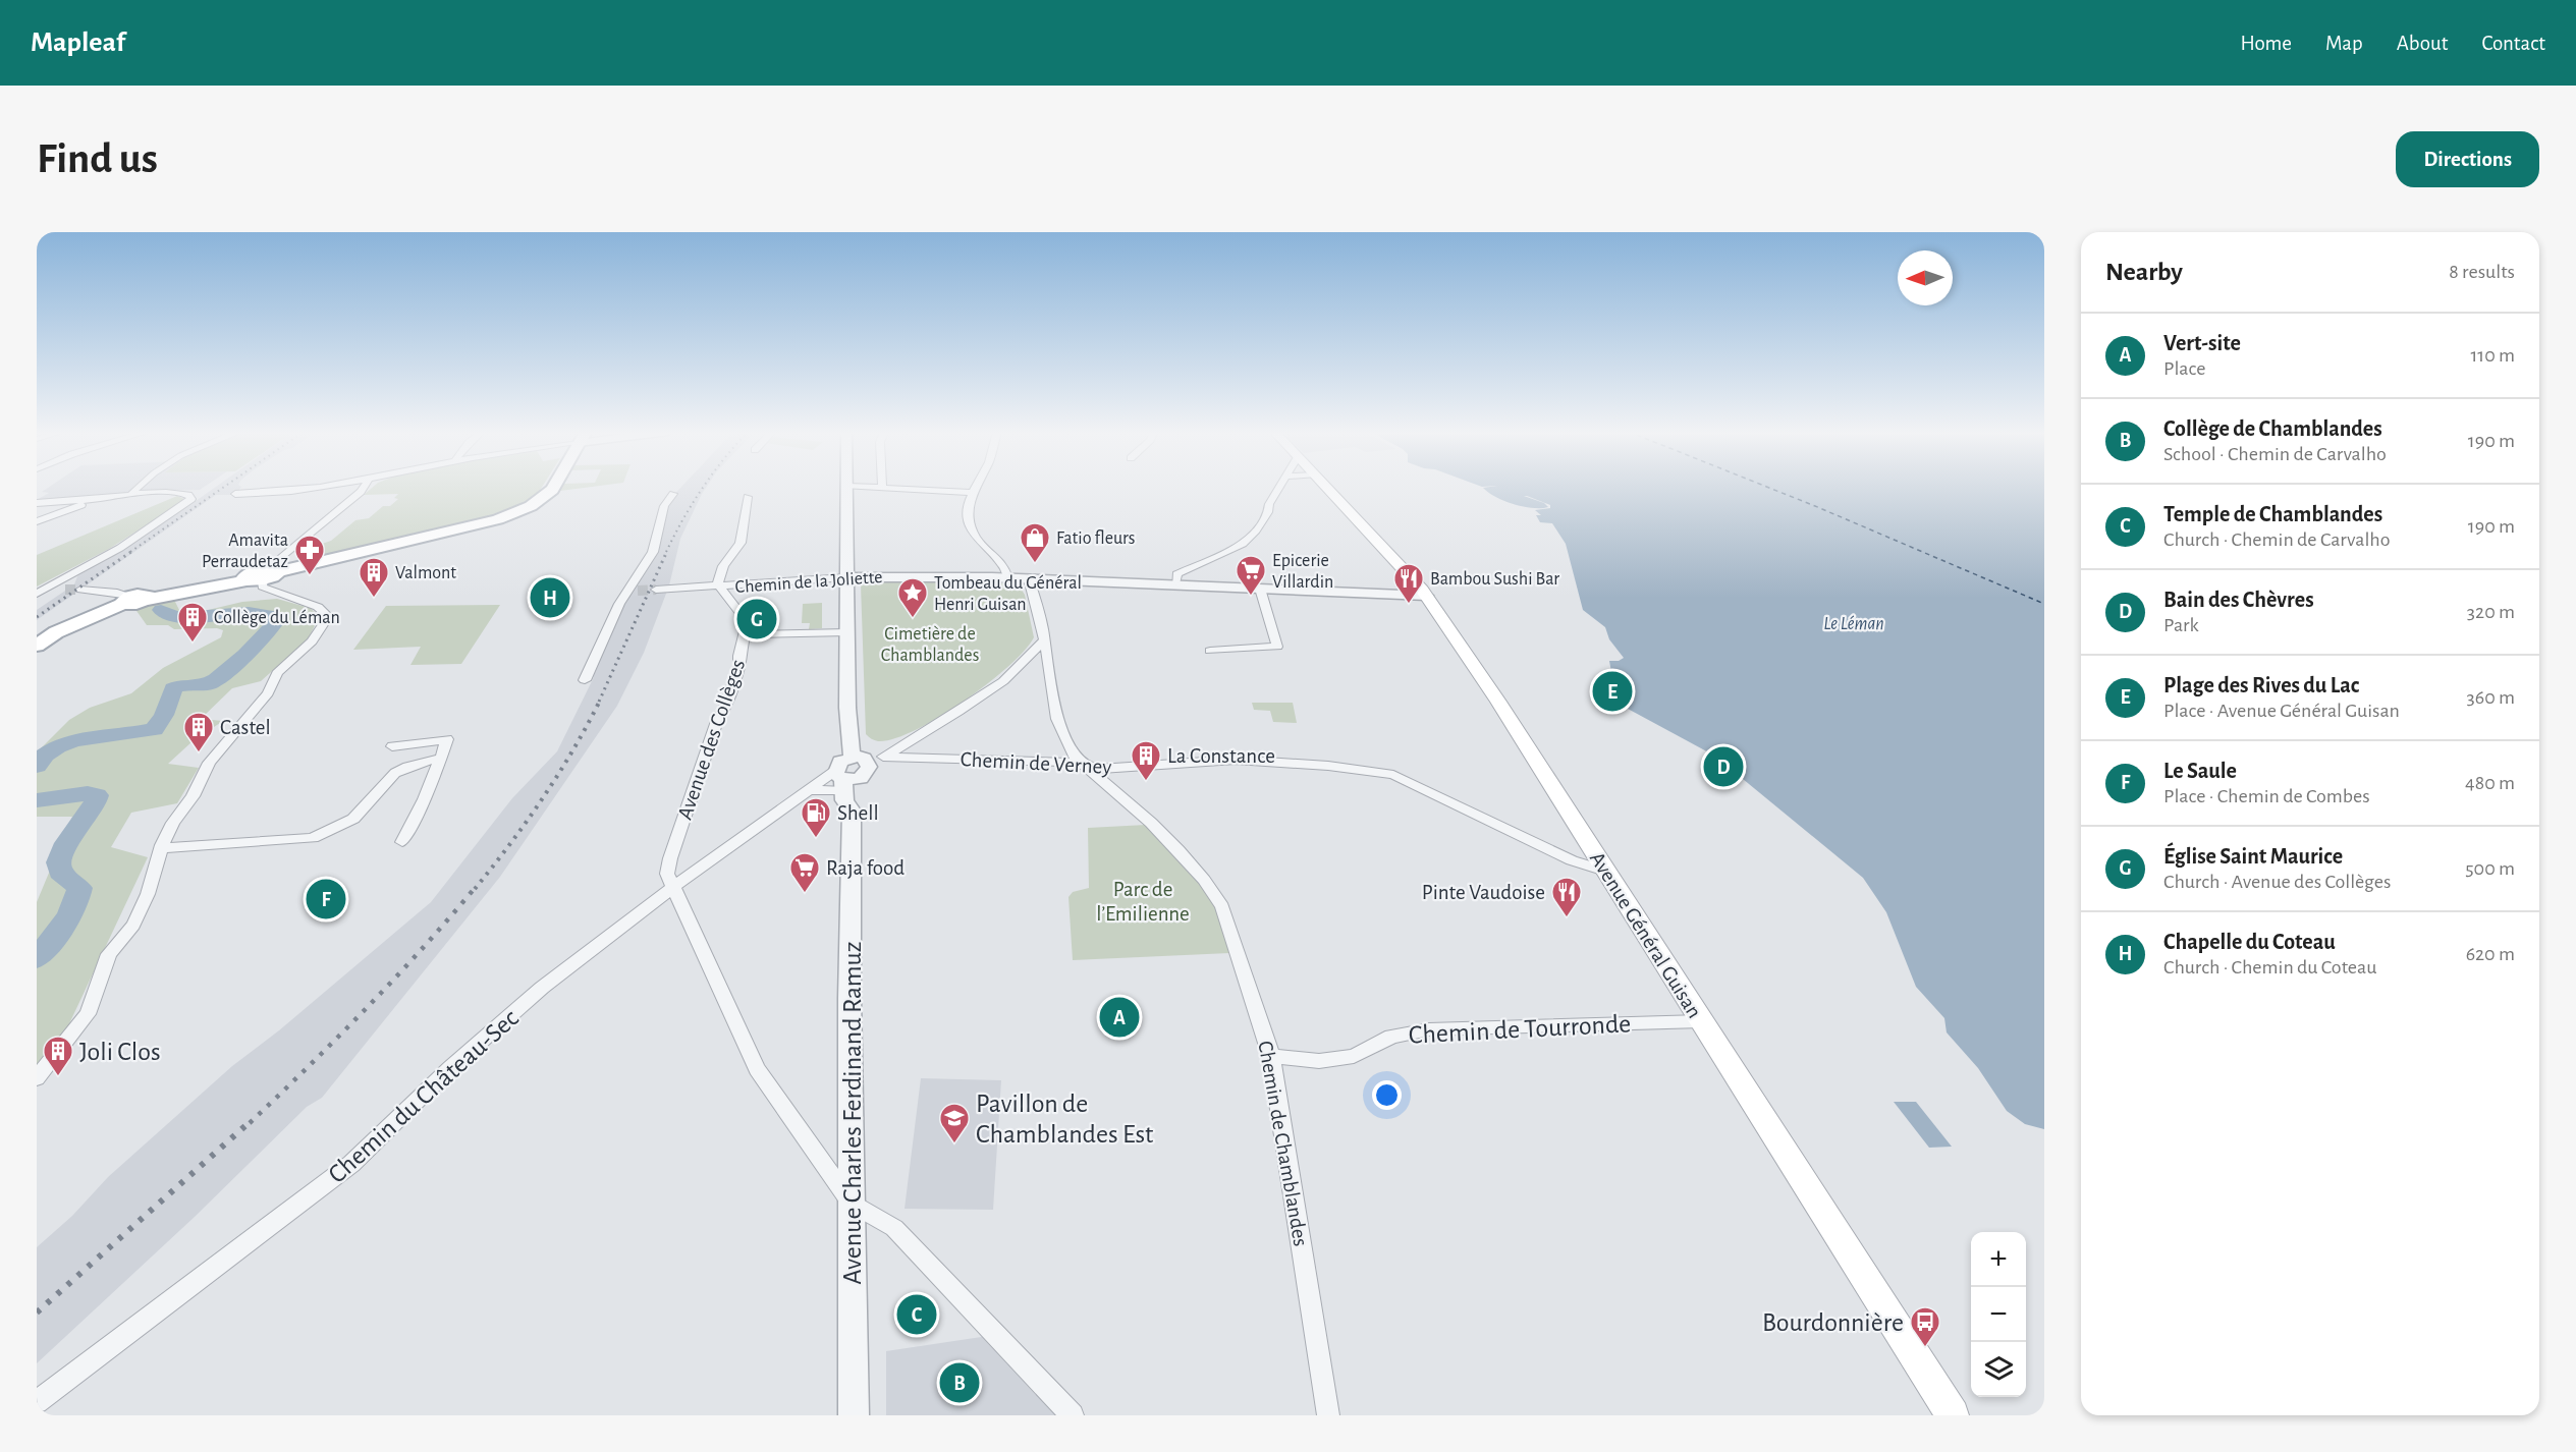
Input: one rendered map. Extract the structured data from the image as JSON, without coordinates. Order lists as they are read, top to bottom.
{
  "streets": {
    "main road": ["Avenue Général Guisan"],
    "street": [
      "Chemin de la Joliette",
      "Avenue des Collèges",
      "Chemin de Verney",
      "Chemin de Tourronde",
      "Chemin du Château-Sec",
      "Avenue Charles Ferdinand Ramuz",
      "Chemin de Chamblandes"
    ]
  },
  "crossings": [
    ["Chemin de la Joliette", "Avenue des Collèges"],
    ["Chemin de la Joliette", "Avenue Général Guisan"],
    ["Chemin de la Joliette", "Avenue Charles Ferdinand Ramuz"],
    ["Chemin de la Joliette", "Chemin de Chamblandes"],
    ["Avenue des Collèges", "Chemin du Château-Sec"],
    ["Avenue des Collèges", "Avenue Charles Ferdinand Ramuz"],
    ["Chemin de Verney", "Avenue Général Guisan"],
    ["Chemin de Verney", "Chemin du Château-Sec"],
    ["Chemin de Verney", "Avenue Charles Ferdinand Ramuz"],
    ["Chemin de Verney", "Chemin de Chamblandes"],
    ["Avenue Général Guisan", "Chemin de Tourronde"],
    ["Chemin de Tourronde", "Chemin de Chamblandes"],
    ["Chemin du Château-Sec", "Avenue Charles Ferdinand Ramuz"],
    ["Chemin du Château-Sec", "Chemin de Chamblandes"]
  ],
  "water": ["Le Léman"],
  "parks": ["Cimetière de Chamblandes", "Parc de l’Emilienne"],
  "places": {
    "shop": ["Fatio fleurs"],
    "pharmacy": ["Amavita Perraudetaz"],
    "supermarket": ["Epicerie Villardin", "Raja food"],
    "building": [
      "Valmont",
      "Collège du Léman",
      "Castel",
      "La Constance",
      "Joli Clos"
    ],
    "restaurant": ["Bambou Sushi Bar", "Pinte Vaudoise"],
    "place": ["Tombeau du Général Henri Guisan"],
    "fuel station": ["Shell"],
    "school or university": ["Pavillon de Chamblandes Est"],
    "bus stop": ["Bourdonnière"]
  },
  "north": "left",
  "page": {
    "header": "Mapleaf",
    "nav": [
      "Home",
      "Map",
      "About",
      "Contact"
    ],
    "buttons": "Directions",
    "title": "Find us",
    "heading": ["Nearby", "8 results"],
    "list": [
      {
        "mark": "A",
        "name": "Vert-site",
        "note": "Place",
        "value": "110 m"
      },
      {
        "mark": "B",
        "name": "Collège de Chamblandes",
        "note": "School · Chemin de Carvalho",
        "value": "190 m"
      },
      {
        "mark": "C",
        "name": "Temple de Chamblandes",
        "note": "Church · Chemin de Carvalho",
        "value": "190 m"
      },
      {
        "mark": "D",
        "name": "Bain des Chèvres",
        "note": "Park",
        "value": "320 m"
      },
      {
        "mark": "E",
        "name": "Plage des Rives du Lac",
        "note": "Place · Avenue Général Guisan",
        "value": "360 m"
      },
      {
        "mark": "F",
        "name": "Le Saule",
        "note": "Place · Chemin de Combes",
        "value": "480 m"
      },
      {
        "mark": "G",
        "name": "Église Saint Maurice",
        "note": "Church · Avenue des Collèges",
        "value": "500 m"
      },
      {
        "mark": "H",
        "name": "Chapelle du Coteau",
        "note": "Church · Chemin du Coteau",
        "value": "620 m"
      }
    ],
    "pins": [
      "H",
      "G",
      "E",
      "D",
      "F",
      "A",
      "C",
      "B"
    ],
    "map_buttons": ["+", "−"]
  }
}
